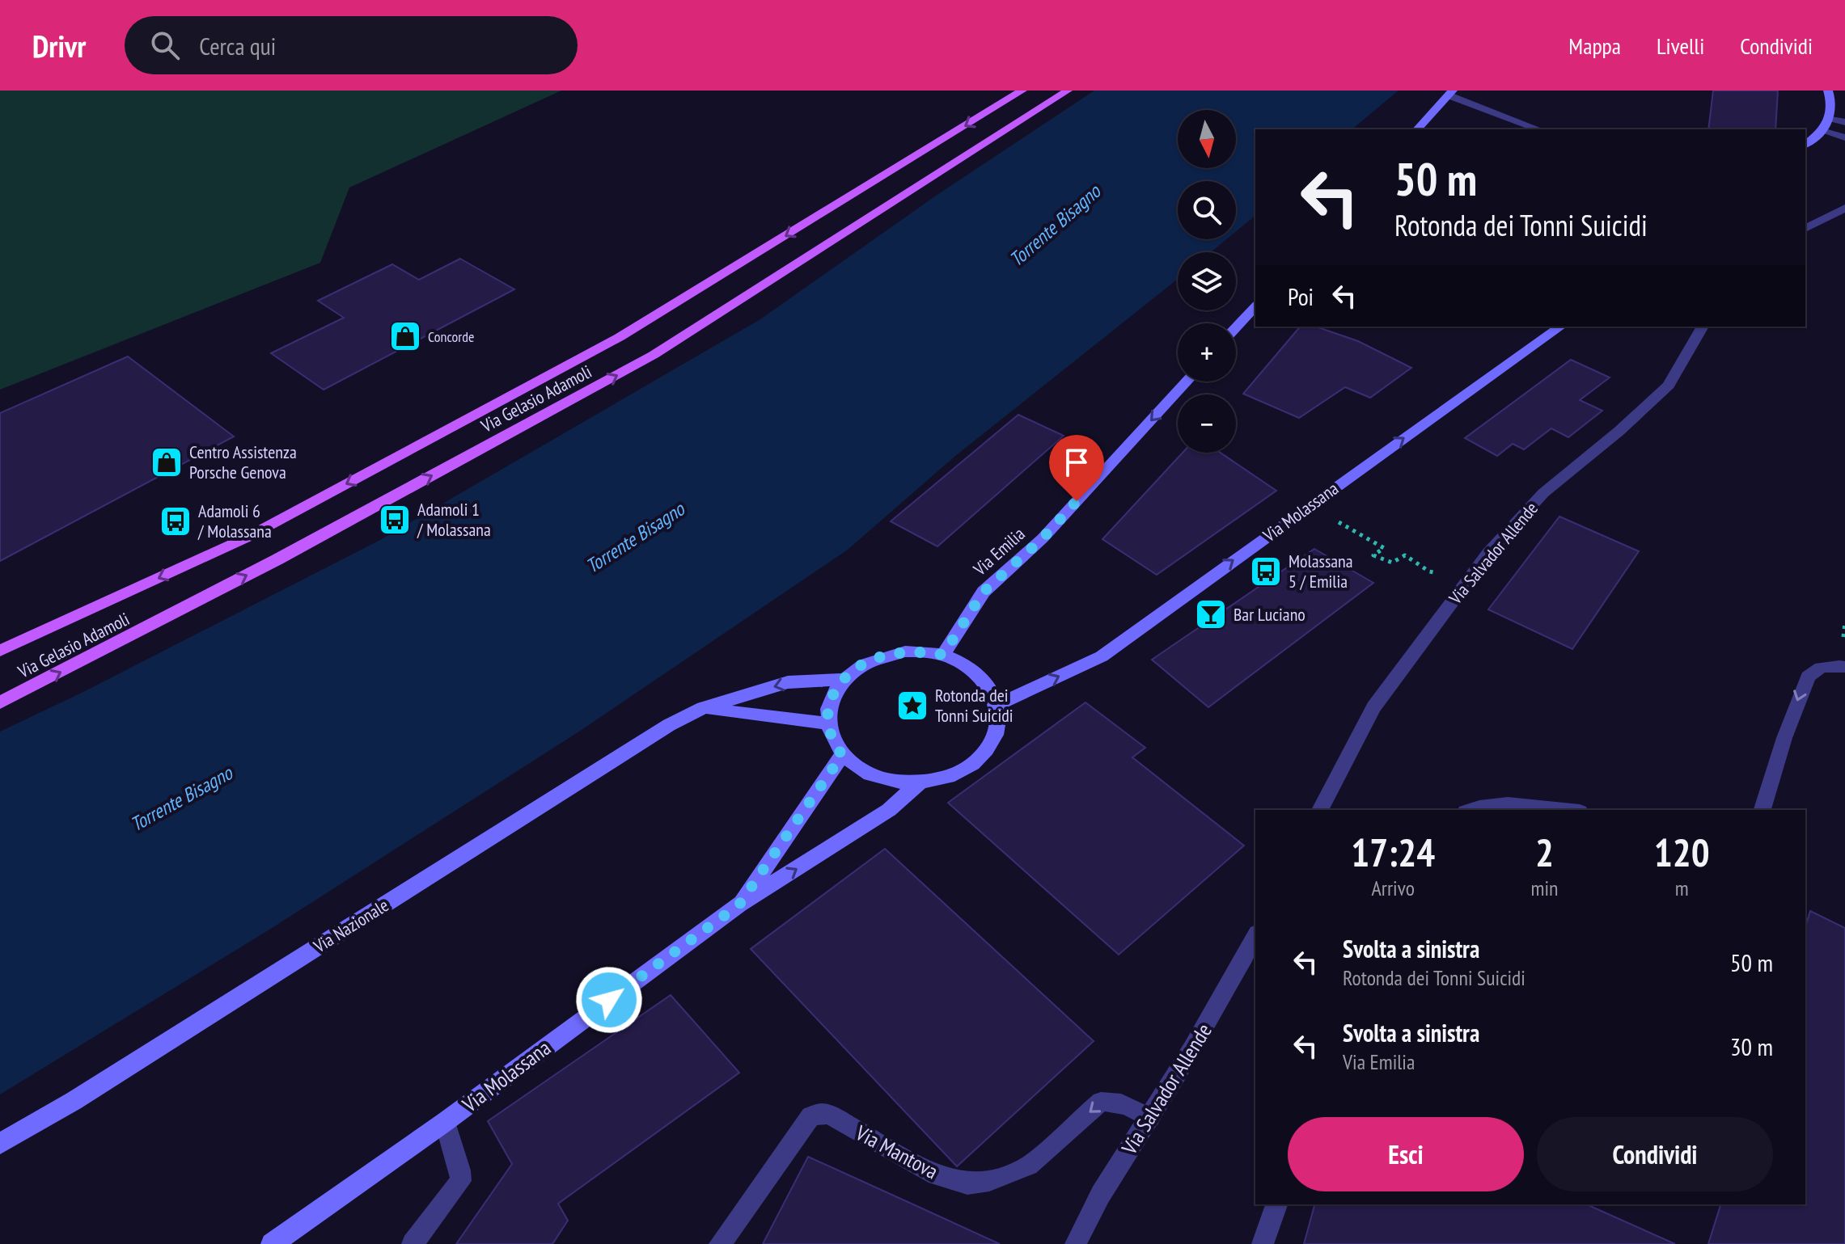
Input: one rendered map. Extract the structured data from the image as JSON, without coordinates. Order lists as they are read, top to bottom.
{
  "streets": {
    "main road": [
      "Via Gelasio Adamoli",
      "Via Molassana",
      "Via Emilia",
      "Via Nazionale"
    ],
    "street": ["Via Salvador Allende", "Via Mantova"]
  },
  "crossings": [
    ["Via Molassana", "Via Emilia"],
    ["Via Molassana", "Via Nazionale"],
    ["Via Emilia", "Via Nazionale"],
    ["Via Salvador Allende", "Via Mantova"]
  ],
  "one_way": ["Via Molassana", "Via Emilia", "Via Mantova"],
  "water": ["Torrente Bisagno"],
  "places": {
    "shop": ["Concorde", "Centro Assistenza Porsche Genova"],
    "bus stop": ["Adamoli 1 / Molassana", "Adamoli 6 / Molassana", "Molassana 5 / Emilia"],
    "bar": ["Bar Luciano"],
    "place": ["Rotonda dei Tonni Suicidi"]
  },
  "north": "bottom",
  "page": {
    "header": "Drivr",
    "search": "Cerca qui",
    "nav": ["Mappa", "Livelli", "Condividi"],
    "map_buttons": ["+", "−"],
    "turn": ["50 m", "Rotonda dei Tonni Suicidi"],
    "then": "Poi",
    "eta": [
      "17:24",
      "Arrivo",
      "2",
      "min",
      "120",
      "m"
    ],
    "list": [
      {
        "name": "Svolta a sinistra",
        "note": "Rotonda dei Tonni Suicidi",
        "value": "50 m"
      },
      {
        "name": "Svolta a sinistra",
        "note": "Via Emilia",
        "value": "30 m"
      }
    ],
    "buttons": ["Esci", "Condividi"]
  }
}
